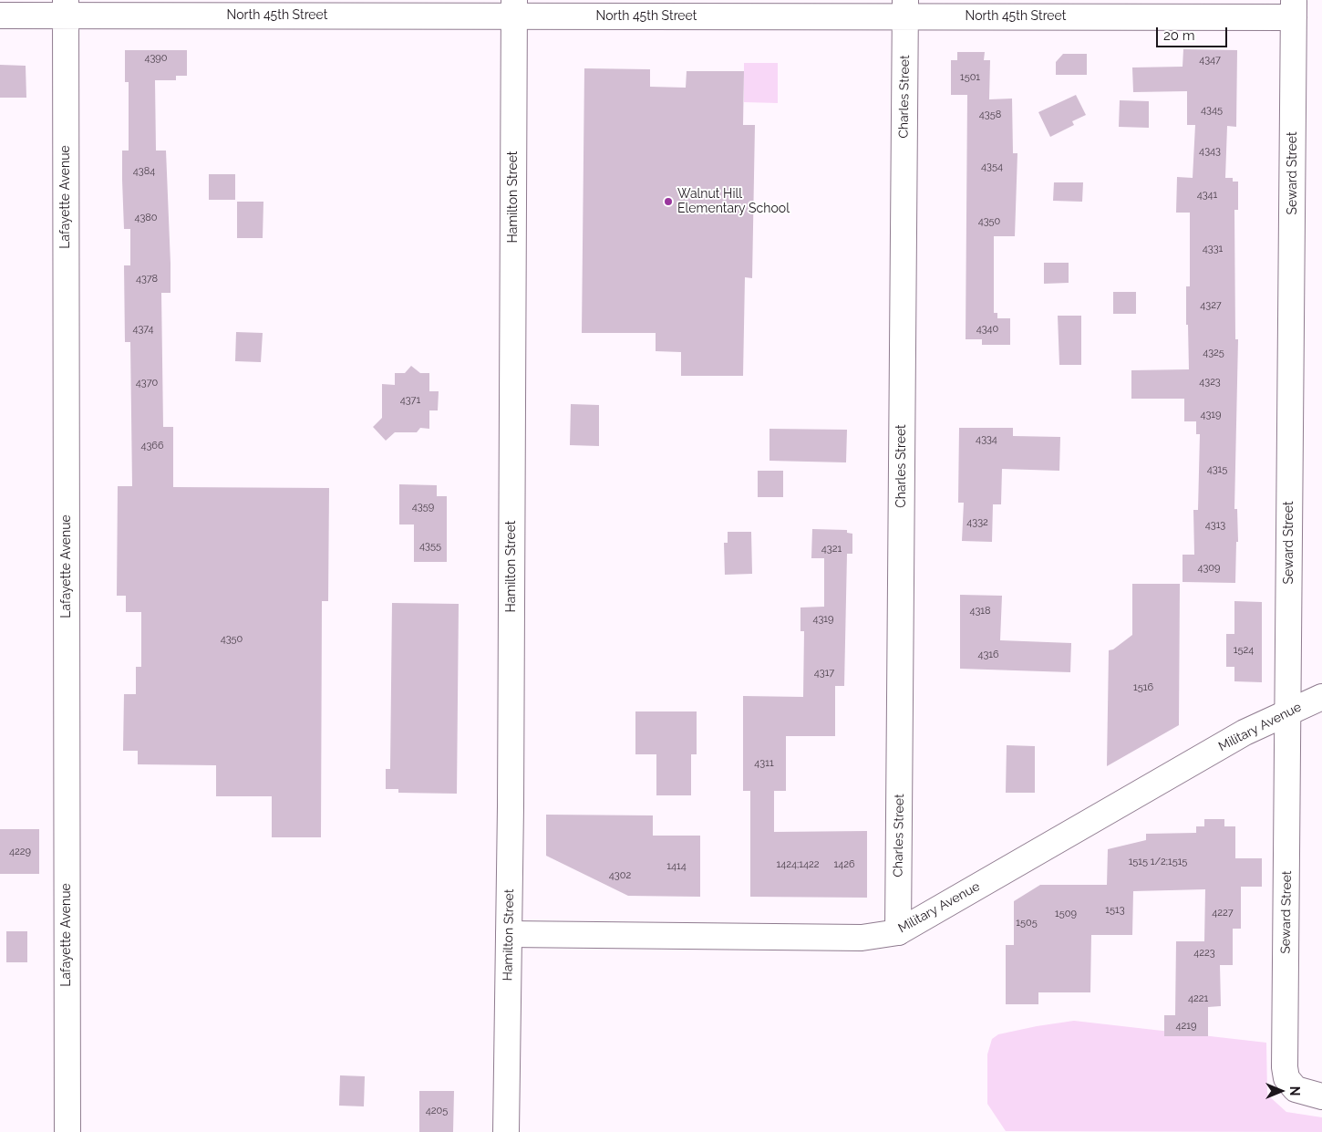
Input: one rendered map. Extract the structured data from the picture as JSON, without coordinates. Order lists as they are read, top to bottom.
{
  "streets": {
    "street": [
      "North 45th Street",
      "Charles Street",
      "Seward Street",
      "Lafayette Avenue",
      "Hamilton Street",
      "Military Avenue"
    ]
  },
  "crossings": [
    ["North 45th Street", "Charles Street"],
    ["North 45th Street", "Seward Street"],
    ["North 45th Street", "Lafayette Avenue"],
    ["North 45th Street", "Hamilton Street"],
    ["Charles Street", "Military Avenue"],
    ["Seward Street", "Military Avenue"],
    ["Hamilton Street", "Military Avenue"]
  ],
  "places": ["Walnut Hill Elementary School"],
  "house_numbers": [
    "4390",
    "4347",
    "1501",
    "4345",
    "4358",
    "4343",
    "4354",
    "4384",
    "4341",
    "4380",
    "4350",
    "4331",
    "4378",
    "4327",
    "4374",
    "4340",
    "4325",
    "4323",
    "4370",
    "4371",
    "4319",
    "4334",
    "4366",
    "4315",
    "4359",
    "4332",
    "4313",
    "4355",
    "4321",
    "4309",
    "4318",
    "4319",
    "4350",
    "1524",
    "4316",
    "4317",
    "1516",
    "4311",
    "4229",
    "1515 1/2;1515",
    "1424;1422",
    "1426",
    "1414",
    "4302",
    "1513",
    "4227",
    "1509",
    "1505",
    "4223",
    "4221",
    "4219",
    "4205"
  ],
  "scale_bar": "20 m",
  "north": "right"
}
